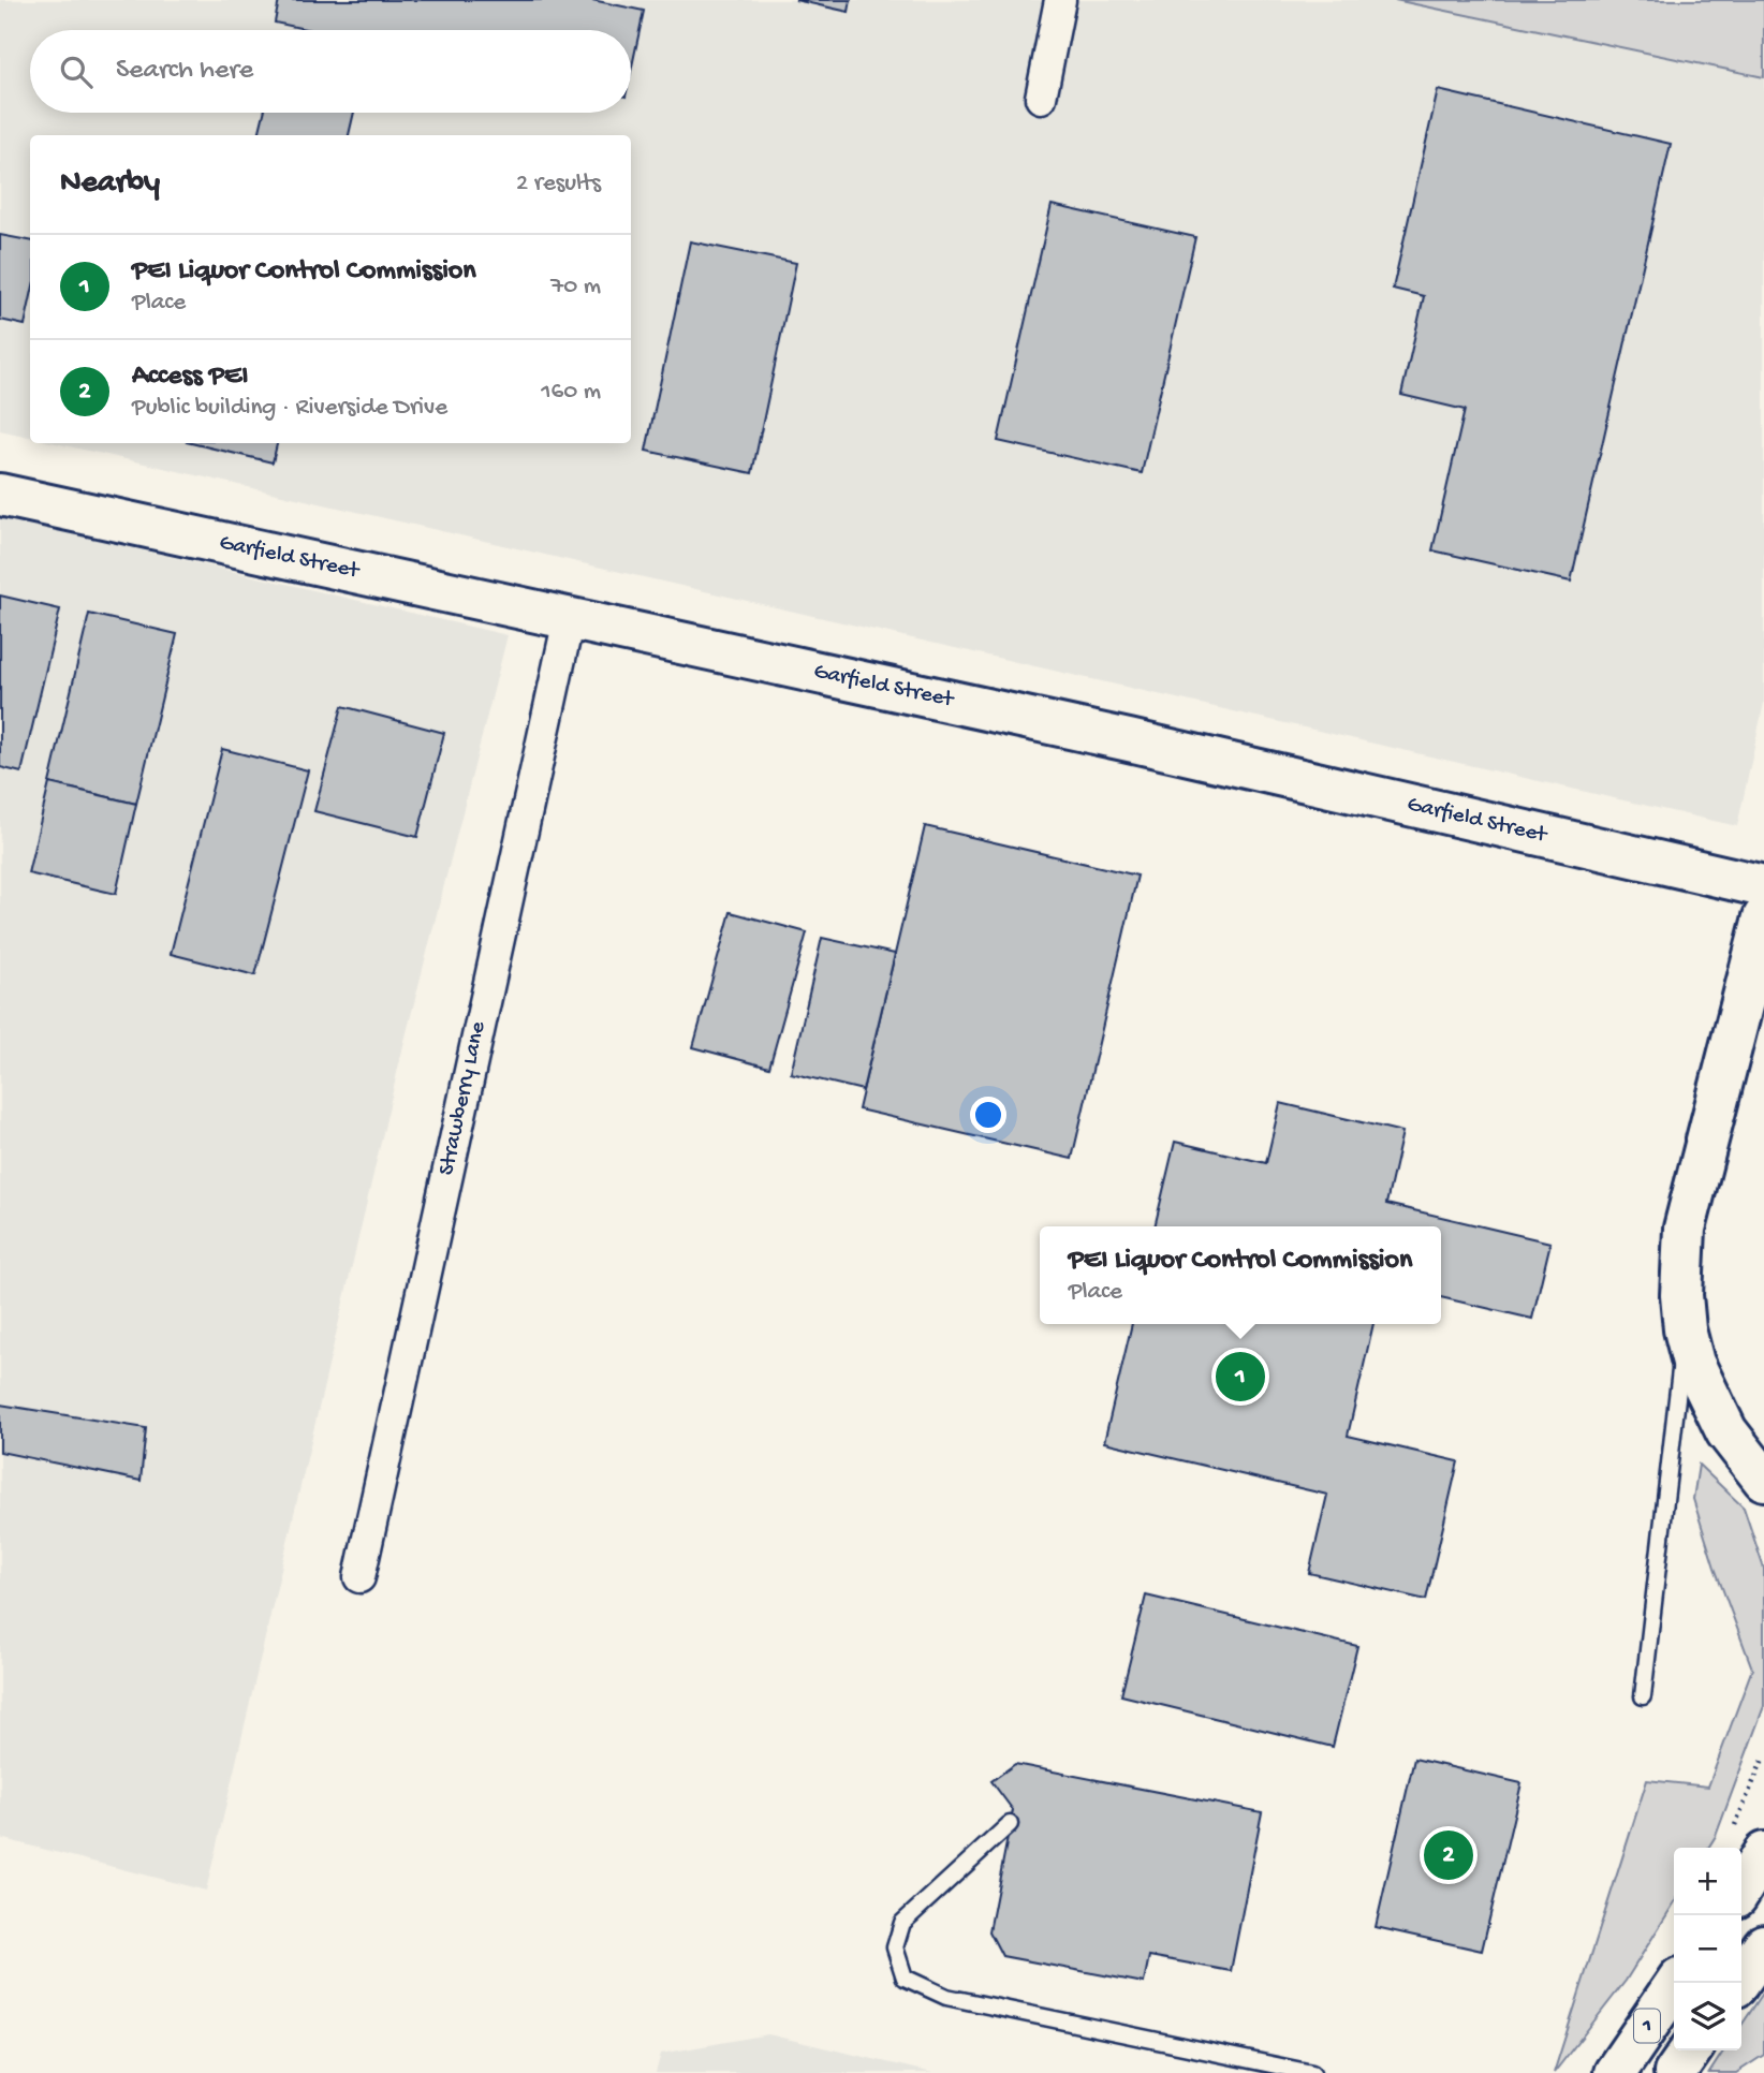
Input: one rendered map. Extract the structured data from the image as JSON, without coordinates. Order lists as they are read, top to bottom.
{
  "streets": {
    "main road": ["Garfield Street", "1"],
    "street": ["Strawberry Lane"]
  },
  "crossings": [
    ["Garfield Street", "Strawberry Lane"]
  ],
  "page": {
    "search": "Search here",
    "heading": ["Nearby", "2 results"],
    "list": [
      {
        "mark": "1",
        "name": "PEI Liquor Control Commission",
        "note": "Place",
        "value": "70 m"
      },
      {
        "mark": "2",
        "name": "Access PEI",
        "note": "Public building · Riverside Drive",
        "value": "160 m"
      }
    ],
    "popup": ["PEI Liquor Control Commission", "Place"],
    "pins": ["1", "2"],
    "map_buttons": ["+", "−"]
  }
}
